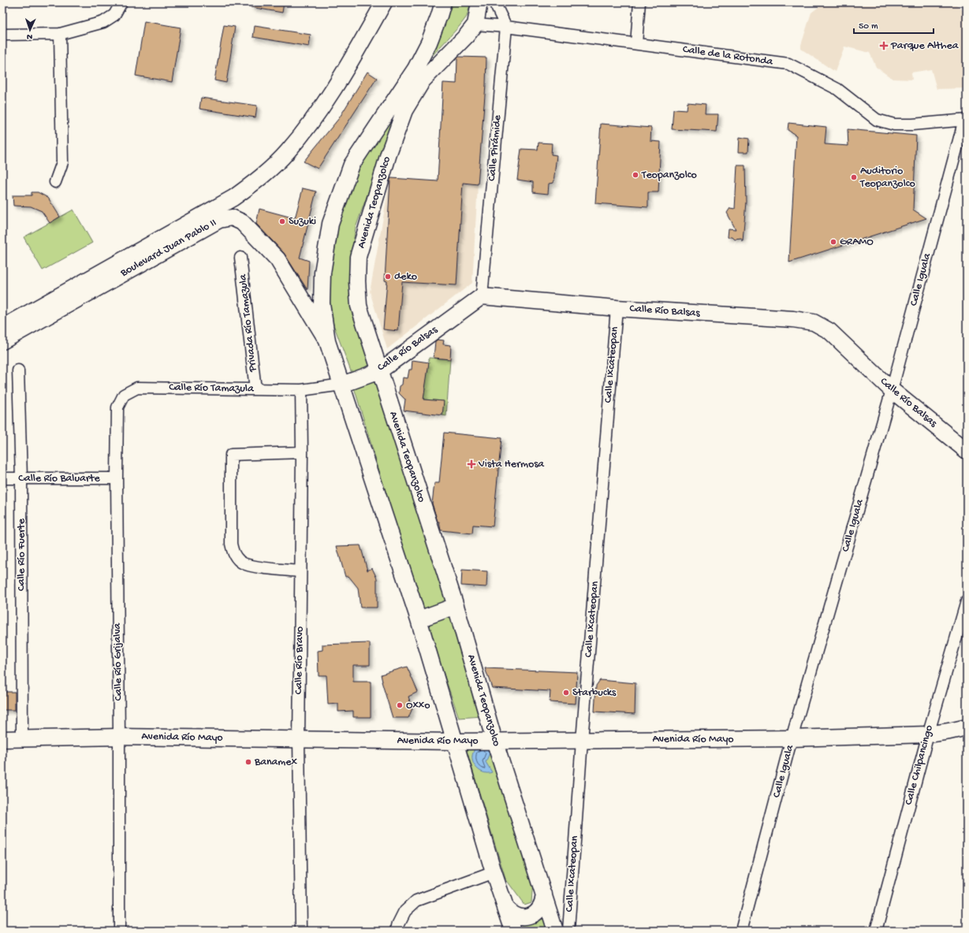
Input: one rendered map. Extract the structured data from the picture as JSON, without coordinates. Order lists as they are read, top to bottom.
{
  "streets": {
    "street": [
      "Calle de la Rotonda",
      "Calle Pirámide",
      "Avenida Teopanzolco",
      "Boulevard Juan Pablo II",
      "Calle Iguala",
      "Calle Río Balsas",
      "Privada Río Tamazula",
      "Calle Ixcateopan",
      "Calle Río Tamazula",
      "Calle Río Baluarte",
      "Calle Río Fuerte",
      "Calle Río Bravo",
      "Calle Río Grijalva",
      "Avenida Río Mayo",
      "Calle Chilpancingo"
    ]
  },
  "crossings": [
    ["Calle de la Rotonda", "Calle Pirámide"],
    ["Calle de la Rotonda", "Avenida Teopanzolco"],
    ["Calle de la Rotonda", "Calle Iguala"],
    ["Calle Pirámide", "Calle Río Balsas"],
    ["Avenida Teopanzolco", "Calle Río Balsas"],
    ["Avenida Teopanzolco", "Calle Ixcateopan"],
    ["Avenida Teopanzolco", "Avenida Río Mayo"],
    ["Calle Iguala", "Calle Río Balsas"],
    ["Calle Iguala", "Avenida Río Mayo"],
    ["Calle Río Balsas", "Calle Ixcateopan"],
    ["Calle Río Balsas", "Calle Río Tamazula"],
    ["Privada Río Tamazula", "Calle Río Tamazula"],
    ["Calle Ixcateopan", "Avenida Río Mayo"],
    ["Calle Río Tamazula", "Calle Río Bravo"],
    ["Calle Río Tamazula", "Calle Río Grijalva"],
    ["Calle Río Baluarte", "Calle Río Fuerte"],
    ["Calle Río Baluarte", "Calle Río Grijalva"],
    ["Calle Río Fuerte", "Avenida Río Mayo"],
    ["Calle Río Bravo", "Avenida Río Mayo"],
    ["Calle Río Grijalva", "Avenida Río Mayo"],
    ["Avenida Río Mayo", "Calle Chilpancingo"]
  ],
  "places": {
    "health": ["Parque Althea", "Vista Hermosa"],
    "other": [
      "Teopanzolco",
      "Auditorio Teopanzolco",
      "Suzuki",
      "GRAMO",
      "deko",
      "Starbucks",
      "Oxxo",
      "Banamex"
    ]
  },
  "scale_bar": "50 m",
  "north": "bottom"
}
